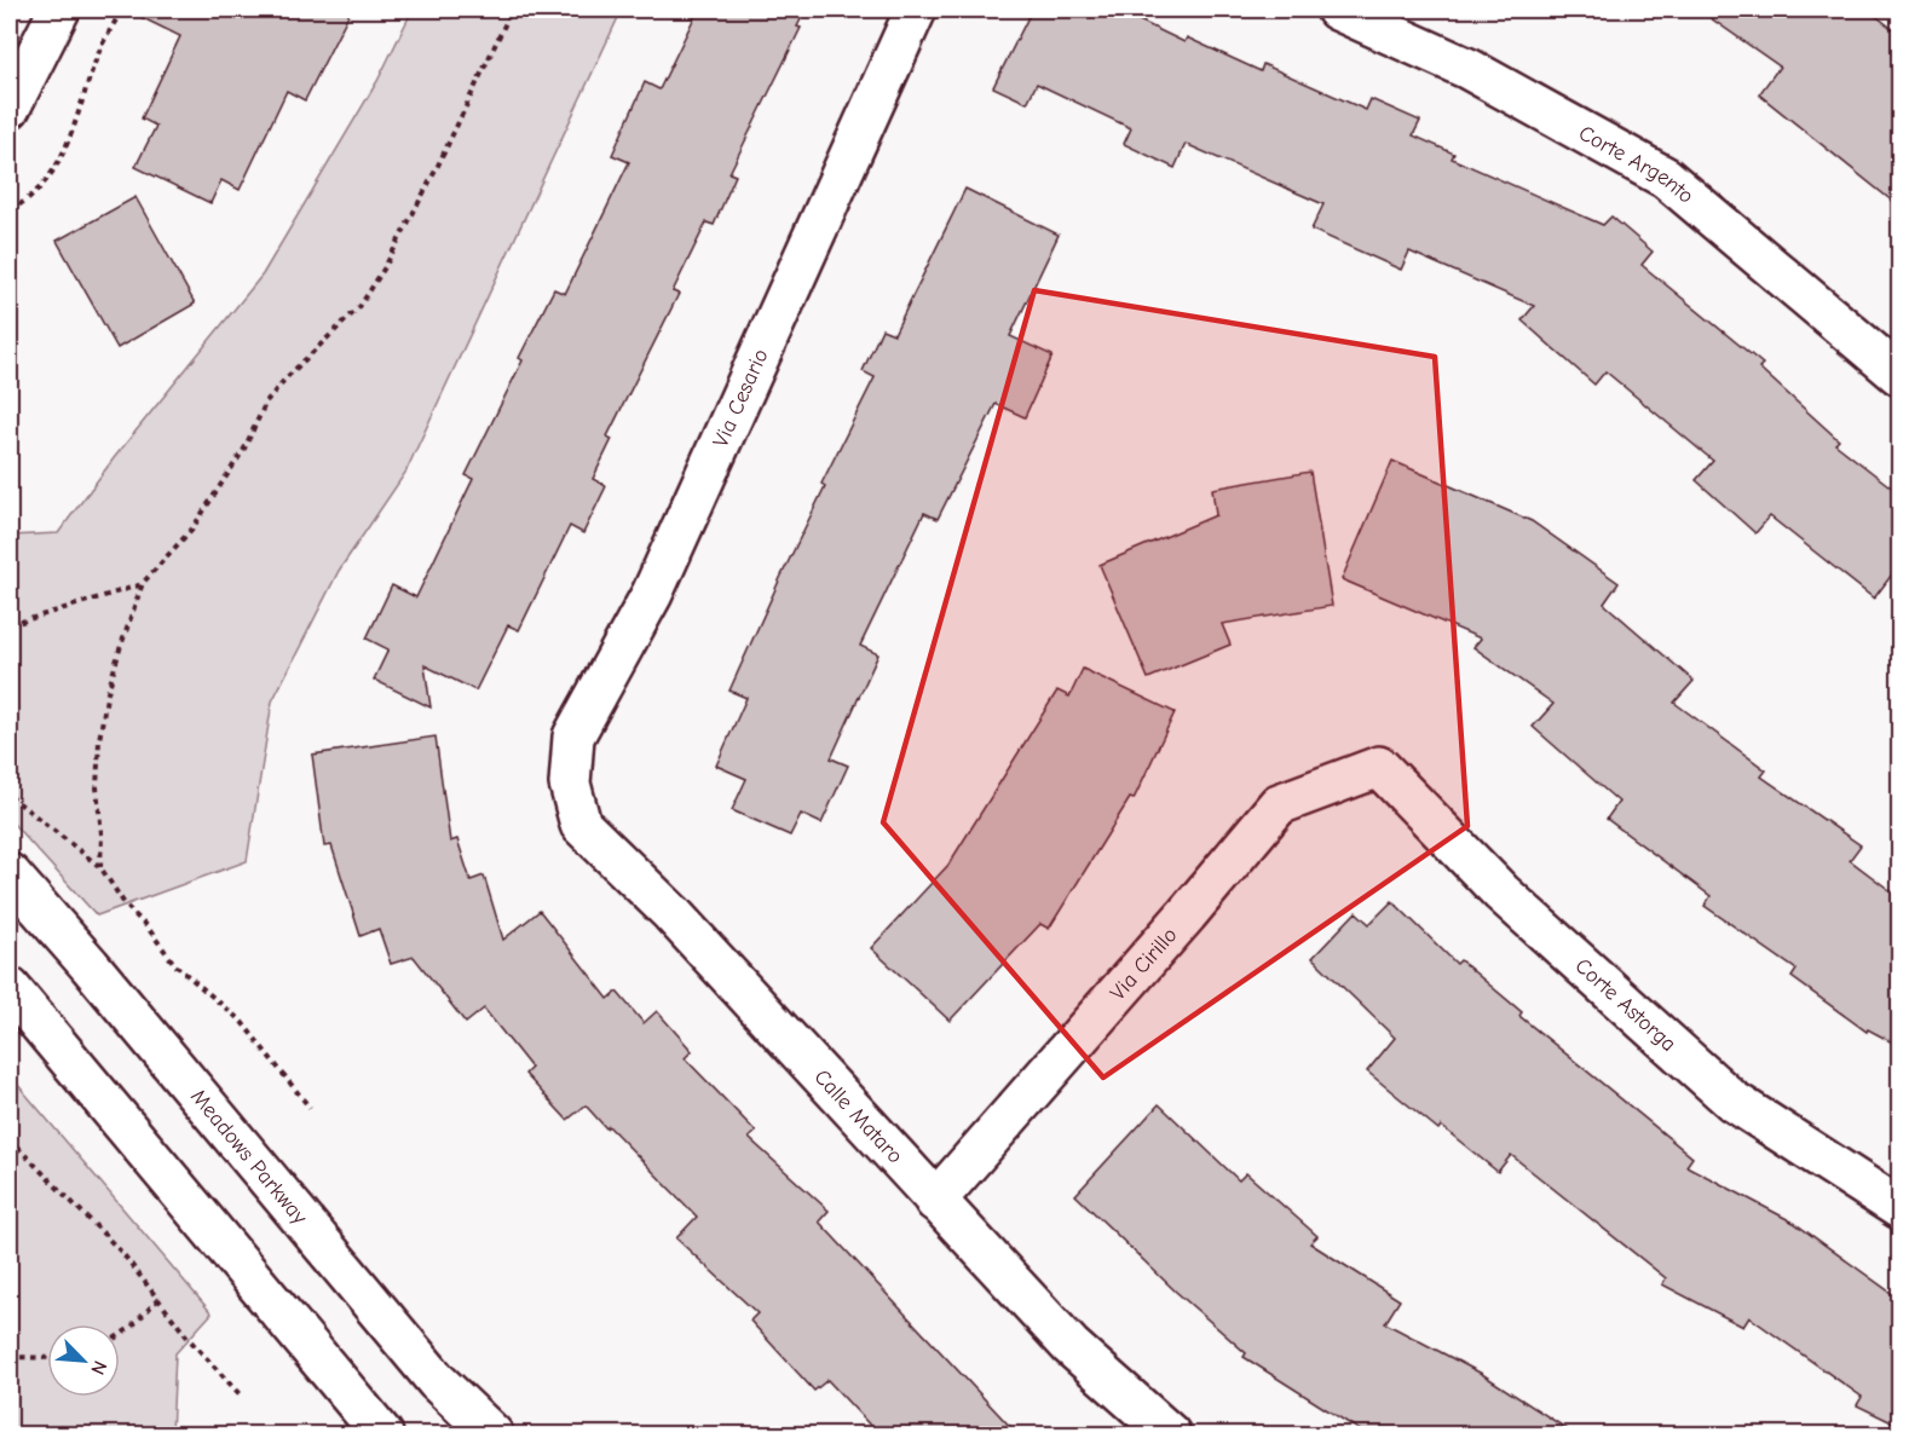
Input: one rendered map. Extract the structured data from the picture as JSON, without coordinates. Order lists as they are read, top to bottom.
{
  "streets": {
    "street": [
      "Corte Argento",
      "Via Cesario",
      "Via Cirillo",
      "Corte Astorga",
      "Calle Mataro",
      "Meadows Parkway"
    ]
  },
  "crossings": [
    ["Via Cesario", "Calle Mataro"],
    ["Via Cirillo", "Corte Astorga"],
    ["Via Cirillo", "Calle Mataro"]
  ],
  "north": "bottom right"
}
